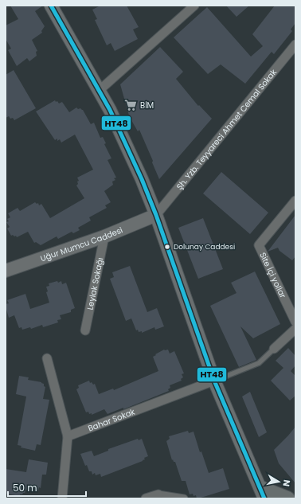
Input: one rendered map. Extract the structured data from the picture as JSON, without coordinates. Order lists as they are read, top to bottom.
{
  "streets": {
    "main road": ["Uğur Mumcu Caddesi"],
    "street": [
      "Şh. Yzb. Teyyareci Ahmet Cemal Sokak",
      "Site İçi yollar",
      "Leylak Sokağı",
      "Bahar Sokak"
    ]
  },
  "crossings": [
    ["Şh. Yzb. Teyyareci Ahmet Cemal Sokak", "Uğur Mumcu Caddesi"],
    ["Uğur Mumcu Caddesi", "Leylak Sokağı"]
  ],
  "places": {
    "supermarket": ["BİM"],
    "other": ["Dolunay Caddesi"]
  },
  "lines": ["transit line HT48"],
  "scale_bar": "50 m",
  "north": "right"
}
